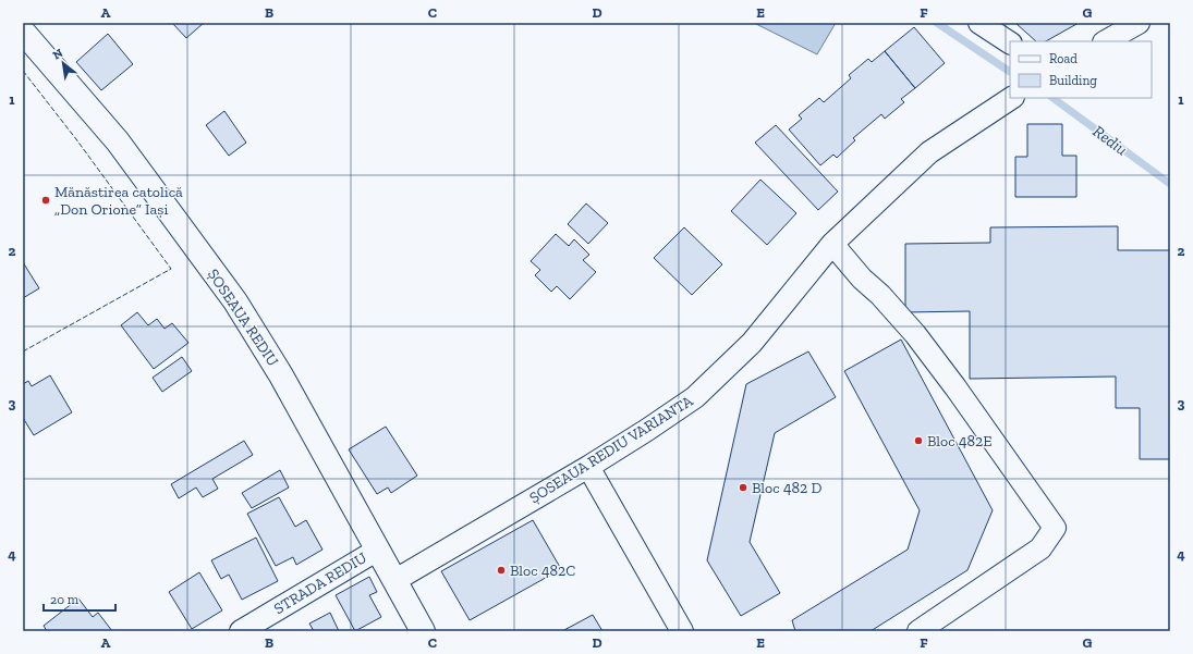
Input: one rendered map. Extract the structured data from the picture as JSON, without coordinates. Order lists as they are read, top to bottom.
{
  "streets": {
    "main road": ["ȘOSEAUA REDIU"],
    "street": ["ȘOSEAUA REDIU VARIANTA", "STRADA REDIU"]
  },
  "crossings": [
    ["ȘOSEAUA REDIU", "ȘOSEAUA REDIU VARIANTA"],
    ["ȘOSEAUA REDIU", "STRADA REDIU"]
  ],
  "water": ["Rediu"],
  "places": [
    "Mănăstirea catolică „Don Orione” Iași",
    "Bloc 482E",
    "Bloc 482 D",
    "Bloc 482C"
  ],
  "legend": ["Road", "Building"],
  "scale_bar": "20 m",
  "north": "top left",
  "grid": {
    "columns": [
      "A",
      "B",
      "C",
      "D",
      "E",
      "F",
      "G"
    ],
    "rows": [
      "1",
      "2",
      "3",
      "4"
    ]
  }
}
